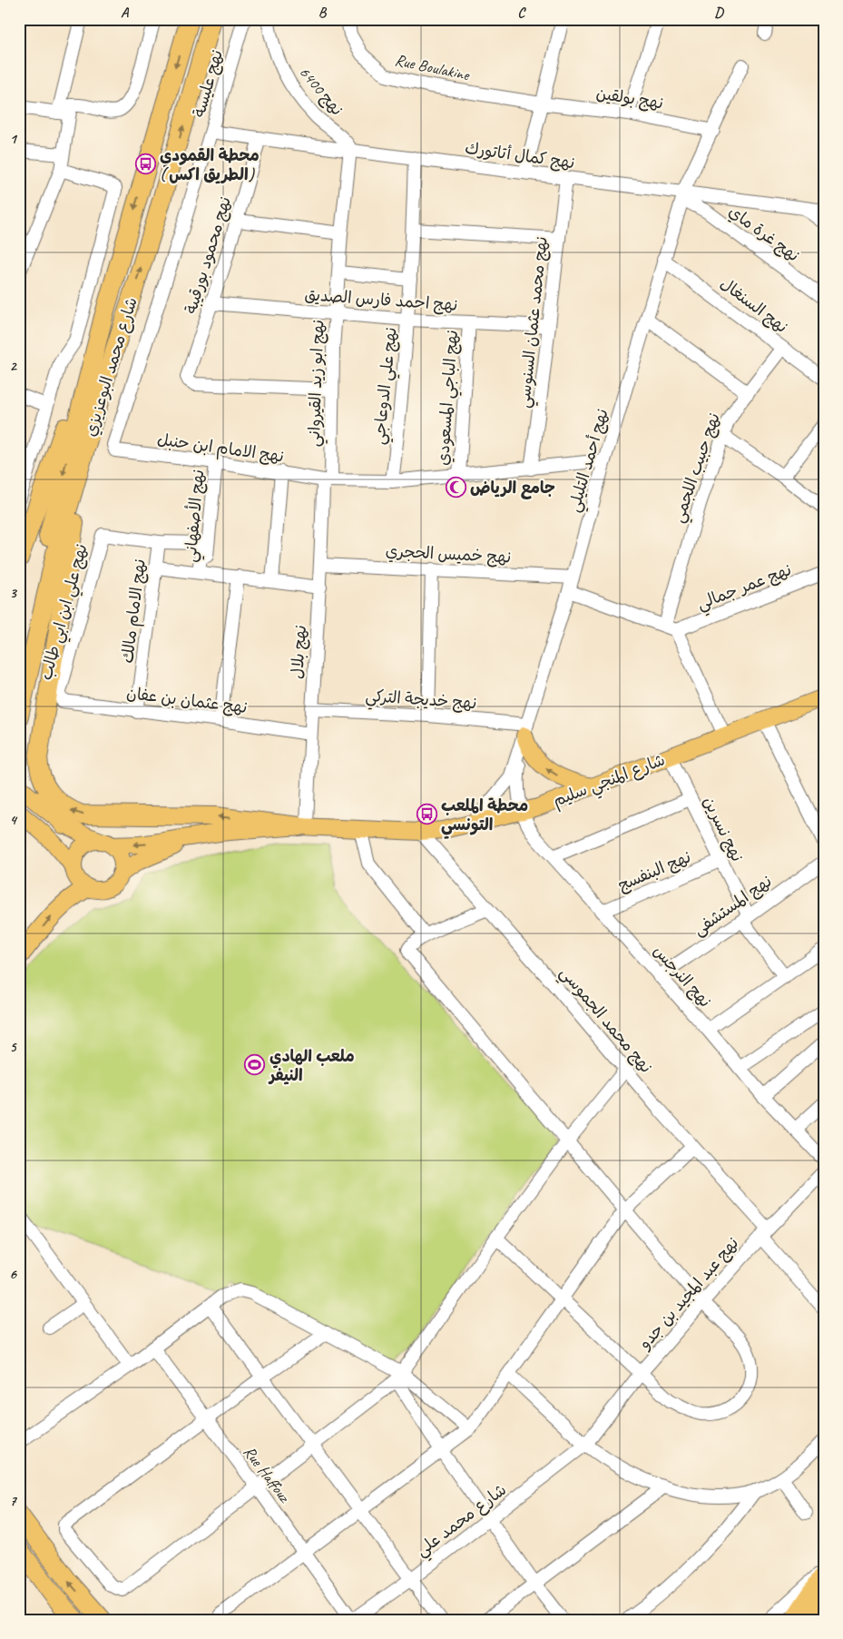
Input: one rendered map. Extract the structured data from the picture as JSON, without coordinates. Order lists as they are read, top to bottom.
{
  "streets": {
    "highway": ["شارع محمد البوعزيزي"],
    "main road": ["شارع المنجي سليم"],
    "street": [
      "Rue Boulakine",
      "نهج عليسة",
      "نهج 6400",
      "نهج بولقين",
      "نهج كمال أتاتورك",
      "نهج غرة ماي",
      "نهج محمود بورقيبة",
      "نهج احمد فارس الصديق",
      "نهج السنغال",
      "نهج محمد عثمان السنوسي",
      "نهج ابو زيد القيرواني",
      "نهج علي الدوعاجي",
      "نهج الباجي المسعودي",
      "نهج الامام ابن حنبل",
      "نهج أحمد التليلي",
      "نهج حبيب اللجمي",
      "نهج الأصفهاني",
      "نهج خميس الحجري",
      "نهج عمر جمالي",
      "نهج الامام مالك",
      "نهج علي ابن ابي طالب",
      "نهج بلال",
      "نهج خديجة التركي",
      "نهج عثمان بن عفان",
      "نهج نسرين",
      "نهج البنفسج",
      "نهج المستشفى",
      "نهج النرجس",
      "نهج محمد الجموسي",
      "نهج عبد المجيد بن جدو",
      "Rue Haffouz",
      "شارع محمد علي"
    ]
  },
  "crossings": [
    ["Rue Boulakine", "نهج بولقين"],
    ["نهج عليسة", "نهج كمال أتاتورك"],
    ["نهج عليسة", "نهج الامام ابن حنبل"],
    ["نهج 6400", "نهج كمال أتاتورك"],
    ["نهج 6400", "نهج ابو زيد القيرواني"],
    ["نهج بولقين", "نهج أحمد التليلي"],
    ["نهج كمال أتاتورك", "نهج غرة ماي"],
    ["نهج كمال أتاتورك", "نهج محمود بورقيبة"],
    ["نهج كمال أتاتورك", "نهج محمد عثمان السنوسي"],
    ["نهج كمال أتاتورك", "نهج ابو زيد القيرواني"],
    ["نهج كمال أتاتورك", "نهج علي الدوعاجي"],
    ["نهج كمال أتاتورك", "نهج الامام ابن حنبل"],
    ["نهج كمال أتاتورك", "نهج أحمد التليلي"],
    ["نهج غرة ماي", "نهج أحمد التليلي"],
    ["نهج محمود بورقيبة", "نهج احمد فارس الصديق"],
    ["نهج محمود بورقيبة", "نهج ابو زيد القيرواني"],
    ["نهج احمد فارس الصديق", "نهج محمد عثمان السنوسي"],
    ["نهج احمد فارس الصديق", "نهج ابو زيد القيرواني"],
    ["نهج احمد فارس الصديق", "نهج علي الدوعاجي"],
    ["نهج احمد فارس الصديق", "نهج الباجي المسعودي"],
    ["نهج السنغال", "نهج أحمد التليلي"],
    ["نهج السنغال", "نهج حبيب اللجمي"],
    ["نهج محمد عثمان السنوسي", "نهج الامام ابن حنبل"],
    ["نهج ابو زيد القيرواني", "نهج الامام ابن حنبل"],
    ["نهج ابو زيد القيرواني", "نهج بلال"],
    ["نهج علي الدوعاجي", "نهج الامام ابن حنبل"],
    ["نهج الباجي المسعودي", "نهج الامام ابن حنبل"],
    ["نهج الامام ابن حنبل", "نهج أحمد التليلي"],
    ["نهج الامام ابن حنبل", "نهج الأصفهاني"],
    ["نهج الامام ابن حنبل", "نهج بلال"],
    ["نهج أحمد التليلي", "نهج خميس الحجري"],
    ["نهج أحمد التليلي", "نهج خديجة التركي"],
    ["نهج أحمد التليلي", "شارع المنجي سليم"],
    ["نهج أحمد التليلي", "نهج النرجس"],
    ["نهج خميس الحجري", "نهج بلال"],
    ["نهج الامام مالك", "نهج علي ابن ابي طالب"],
    ["نهج الامام مالك", "نهج عثمان بن عفان"],
    ["نهج علي ابن ابي طالب", "نهج عثمان بن عفان"],
    ["نهج بلال", "نهج خديجة التركي"],
    ["نهج بلال", "نهج عثمان بن عفان"],
    ["نهج بلال", "شارع المنجي سليم"],
    ["شارع المنجي سليم", "نهج نسرين"],
    ["شارع المنجي سليم", "نهج النرجس"],
    ["شارع المنجي سليم", "نهج محمد الجموسي"],
    ["نهج نسرين", "نهج البنفسج"],
    ["نهج نسرين", "نهج المستشفى"],
    ["نهج البنفسج", "نهج النرجس"],
    ["نهج المستشفى", "نهج النرجس"],
    ["نهج محمد الجموسي", "نهج عبد المجيد بن جدو"],
    ["نهج عبد المجيد بن جدو", "شارع محمد علي"],
    ["Rue Haffouz", "شارع محمد علي"]
  ],
  "places": {
    "bus stop": ["محطة القمودي ( الطريق اكس)", "محطة الملعب التونسي"],
    "mosque": ["جامع الرياض"],
    "sports": ["ملعب الهادي النيفر"]
  },
  "grid": {
    "columns": [
      "A",
      "B",
      "C",
      "D"
    ],
    "rows": [
      "1",
      "2",
      "3",
      "4",
      "5",
      "6",
      "7"
    ]
  }
}
